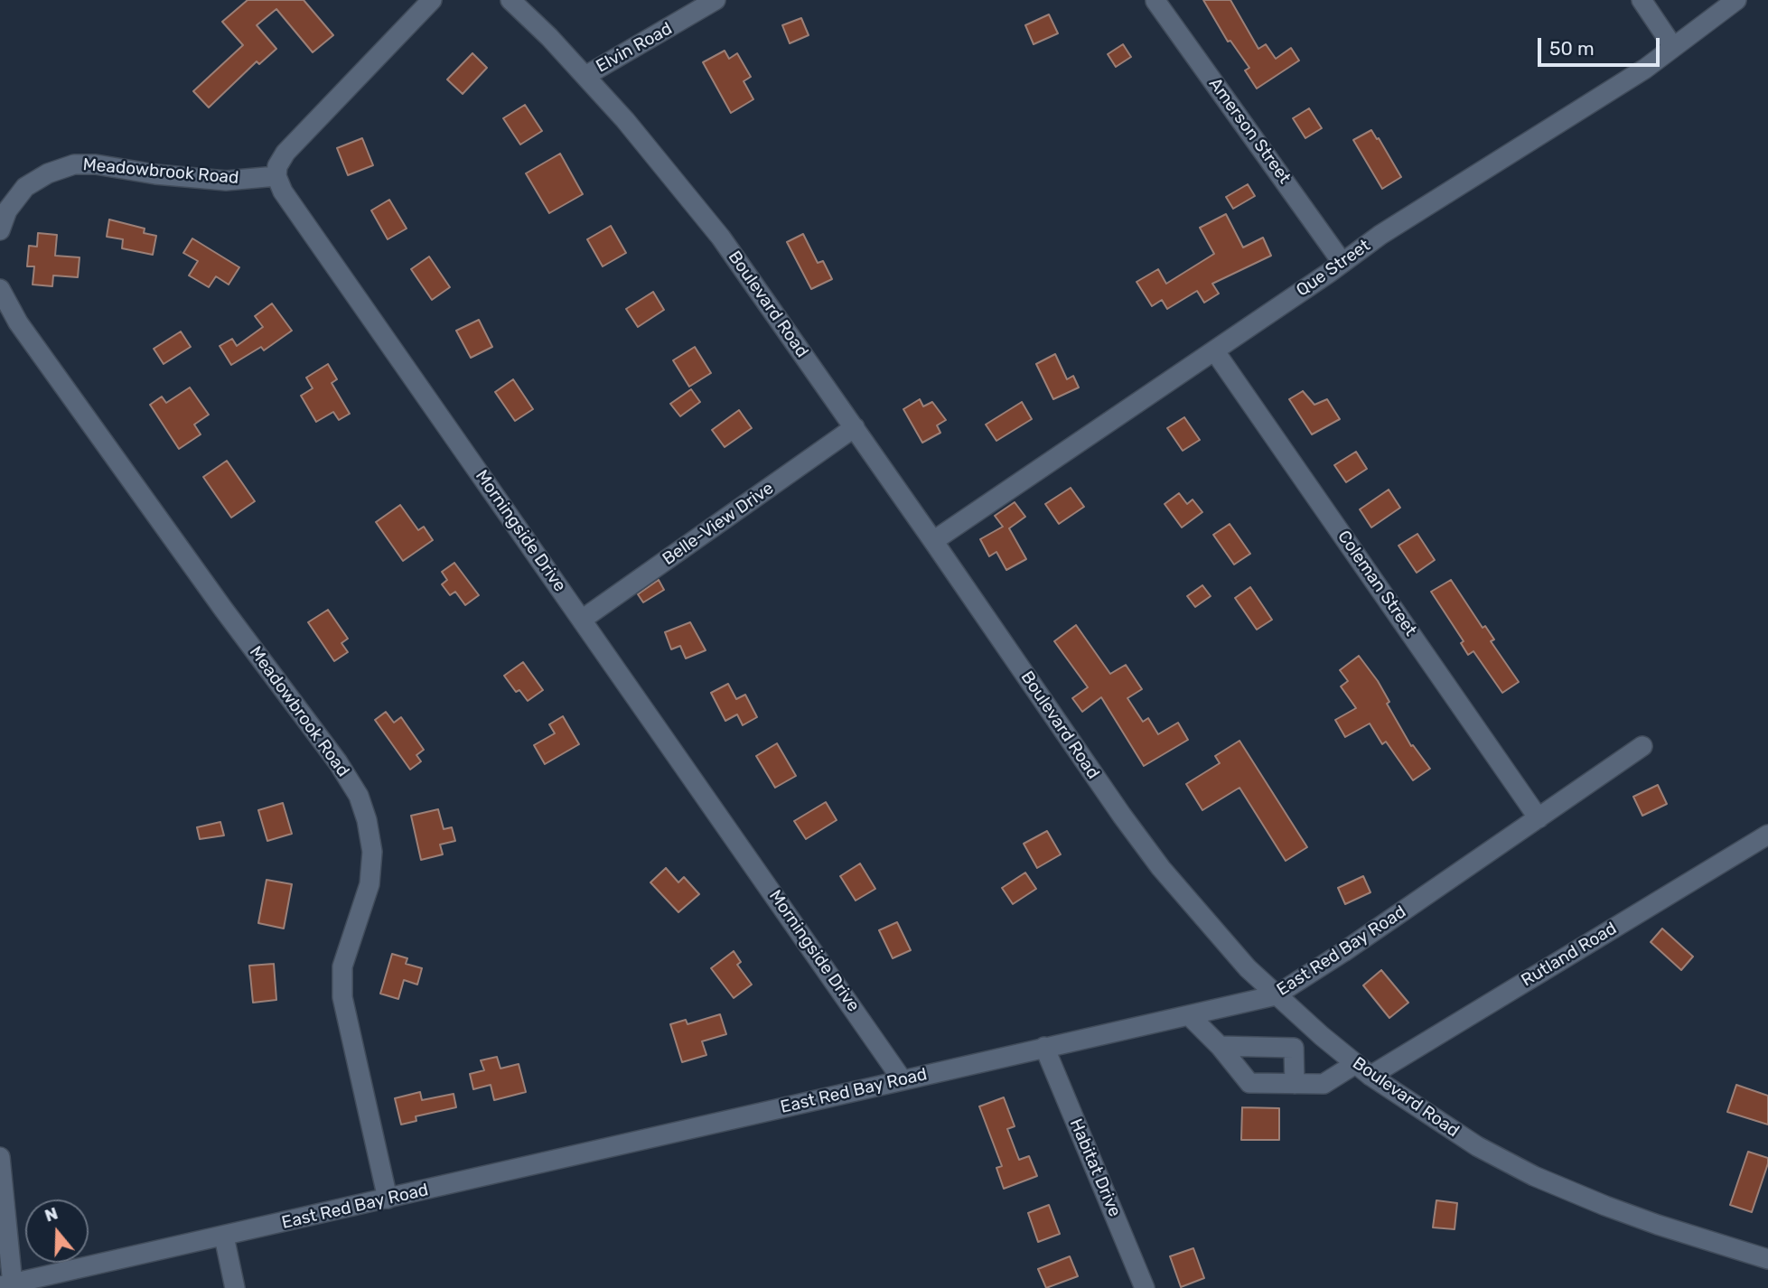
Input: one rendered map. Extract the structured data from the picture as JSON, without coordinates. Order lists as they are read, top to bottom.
{
  "streets": {
    "street": [
      "Elvin Road",
      "Amerson Street",
      "Meadowbrook Road",
      "Que Street",
      "Boulevard Road",
      "Belle-View Drive",
      "Morningside Drive",
      "Coleman Street",
      "East Red Bay Road",
      "Rutland Road",
      "Habitat Drive"
    ]
  },
  "crossings": [
    ["Elvin Road", "Boulevard Road"],
    ["Amerson Street", "Que Street"],
    ["Meadowbrook Road", "Morningside Drive"],
    ["Meadowbrook Road", "East Red Bay Road"],
    ["Que Street", "Boulevard Road"],
    ["Que Street", "Coleman Street"],
    ["Boulevard Road", "Belle-View Drive"],
    ["Boulevard Road", "East Red Bay Road"],
    ["Boulevard Road", "Rutland Road"],
    ["Belle-View Drive", "Morningside Drive"],
    ["Morningside Drive", "East Red Bay Road"],
    ["Coleman Street", "East Red Bay Road"],
    ["East Red Bay Road", "Habitat Drive"]
  ],
  "scale_bar": "50 m",
  "north": "top"
}
